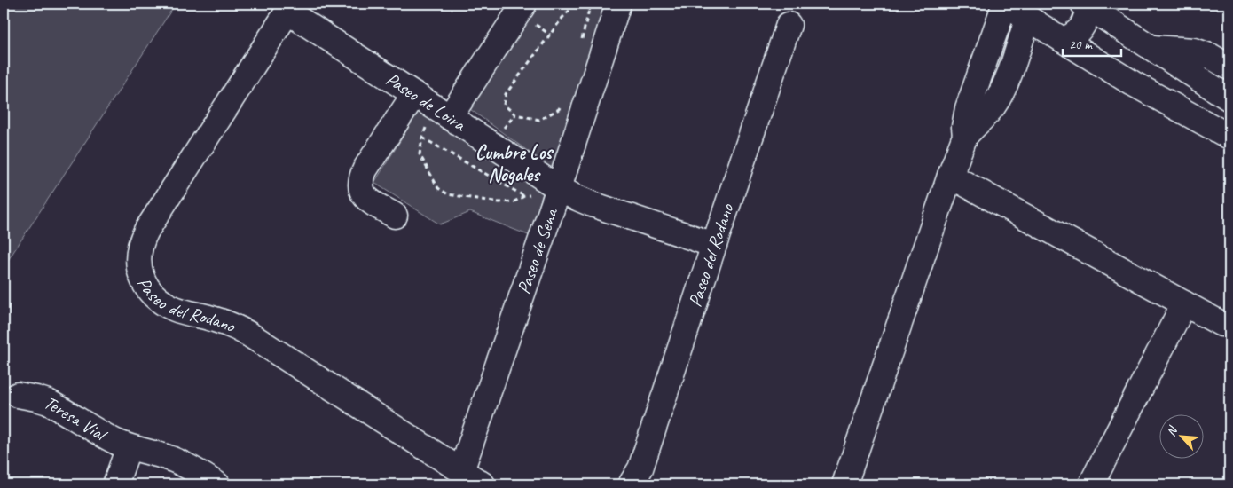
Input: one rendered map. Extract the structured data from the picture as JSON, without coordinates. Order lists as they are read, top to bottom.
{
  "streets": {
    "street": [
      "Paseo de Loira",
      "Paseo de Sena",
      "Paseo del Rodano",
      "Teresa Vial"
    ]
  },
  "crossings": [
    ["Paseo de Loira", "Paseo de Sena"],
    ["Paseo de Loira", "Paseo del Rodano"],
    ["Paseo de Sena", "Paseo del Rodano"]
  ],
  "districts": ["Cumbre Los Nogales"],
  "scale_bar": "20 m",
  "north": "top left"
}
